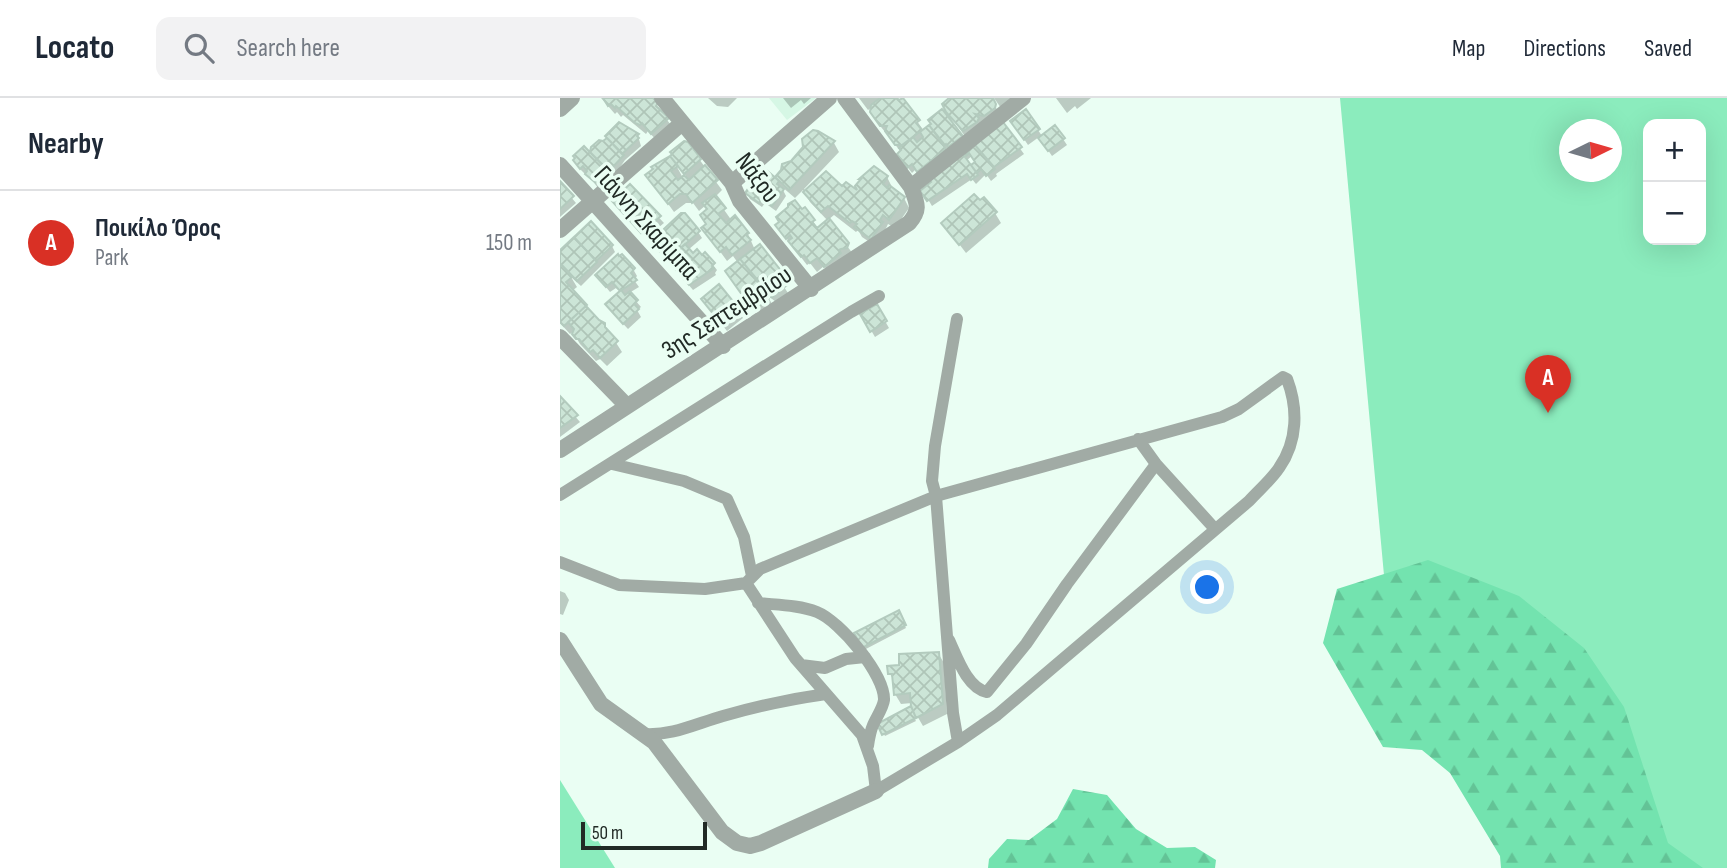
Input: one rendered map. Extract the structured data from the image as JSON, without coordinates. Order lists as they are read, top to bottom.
{
  "streets": {
    "street": ["Νάξου", "Γιάννη Σκαρίμπα", "3ης Σεπτεμβρίου"]
  },
  "crossings": [
    ["Νάξου", "3ης Σεπτεμβρίου"],
    ["Γιάννη Σκαρίμπα", "3ης Σεπτεμβρίου"]
  ],
  "scale_bar": "50 m",
  "north": "right",
  "page": {
    "header": "Locato",
    "search": "Search here",
    "nav": ["Map", "Directions", "Saved"],
    "heading": "Nearby",
    "map_buttons": ["+", "−"],
    "list": [
      {
        "mark": "A",
        "name": "Ποικίλο Όρος",
        "note": "Park",
        "value": "150 m"
      }
    ],
    "pins": "A",
    "scale": "50 m"
  }
}
